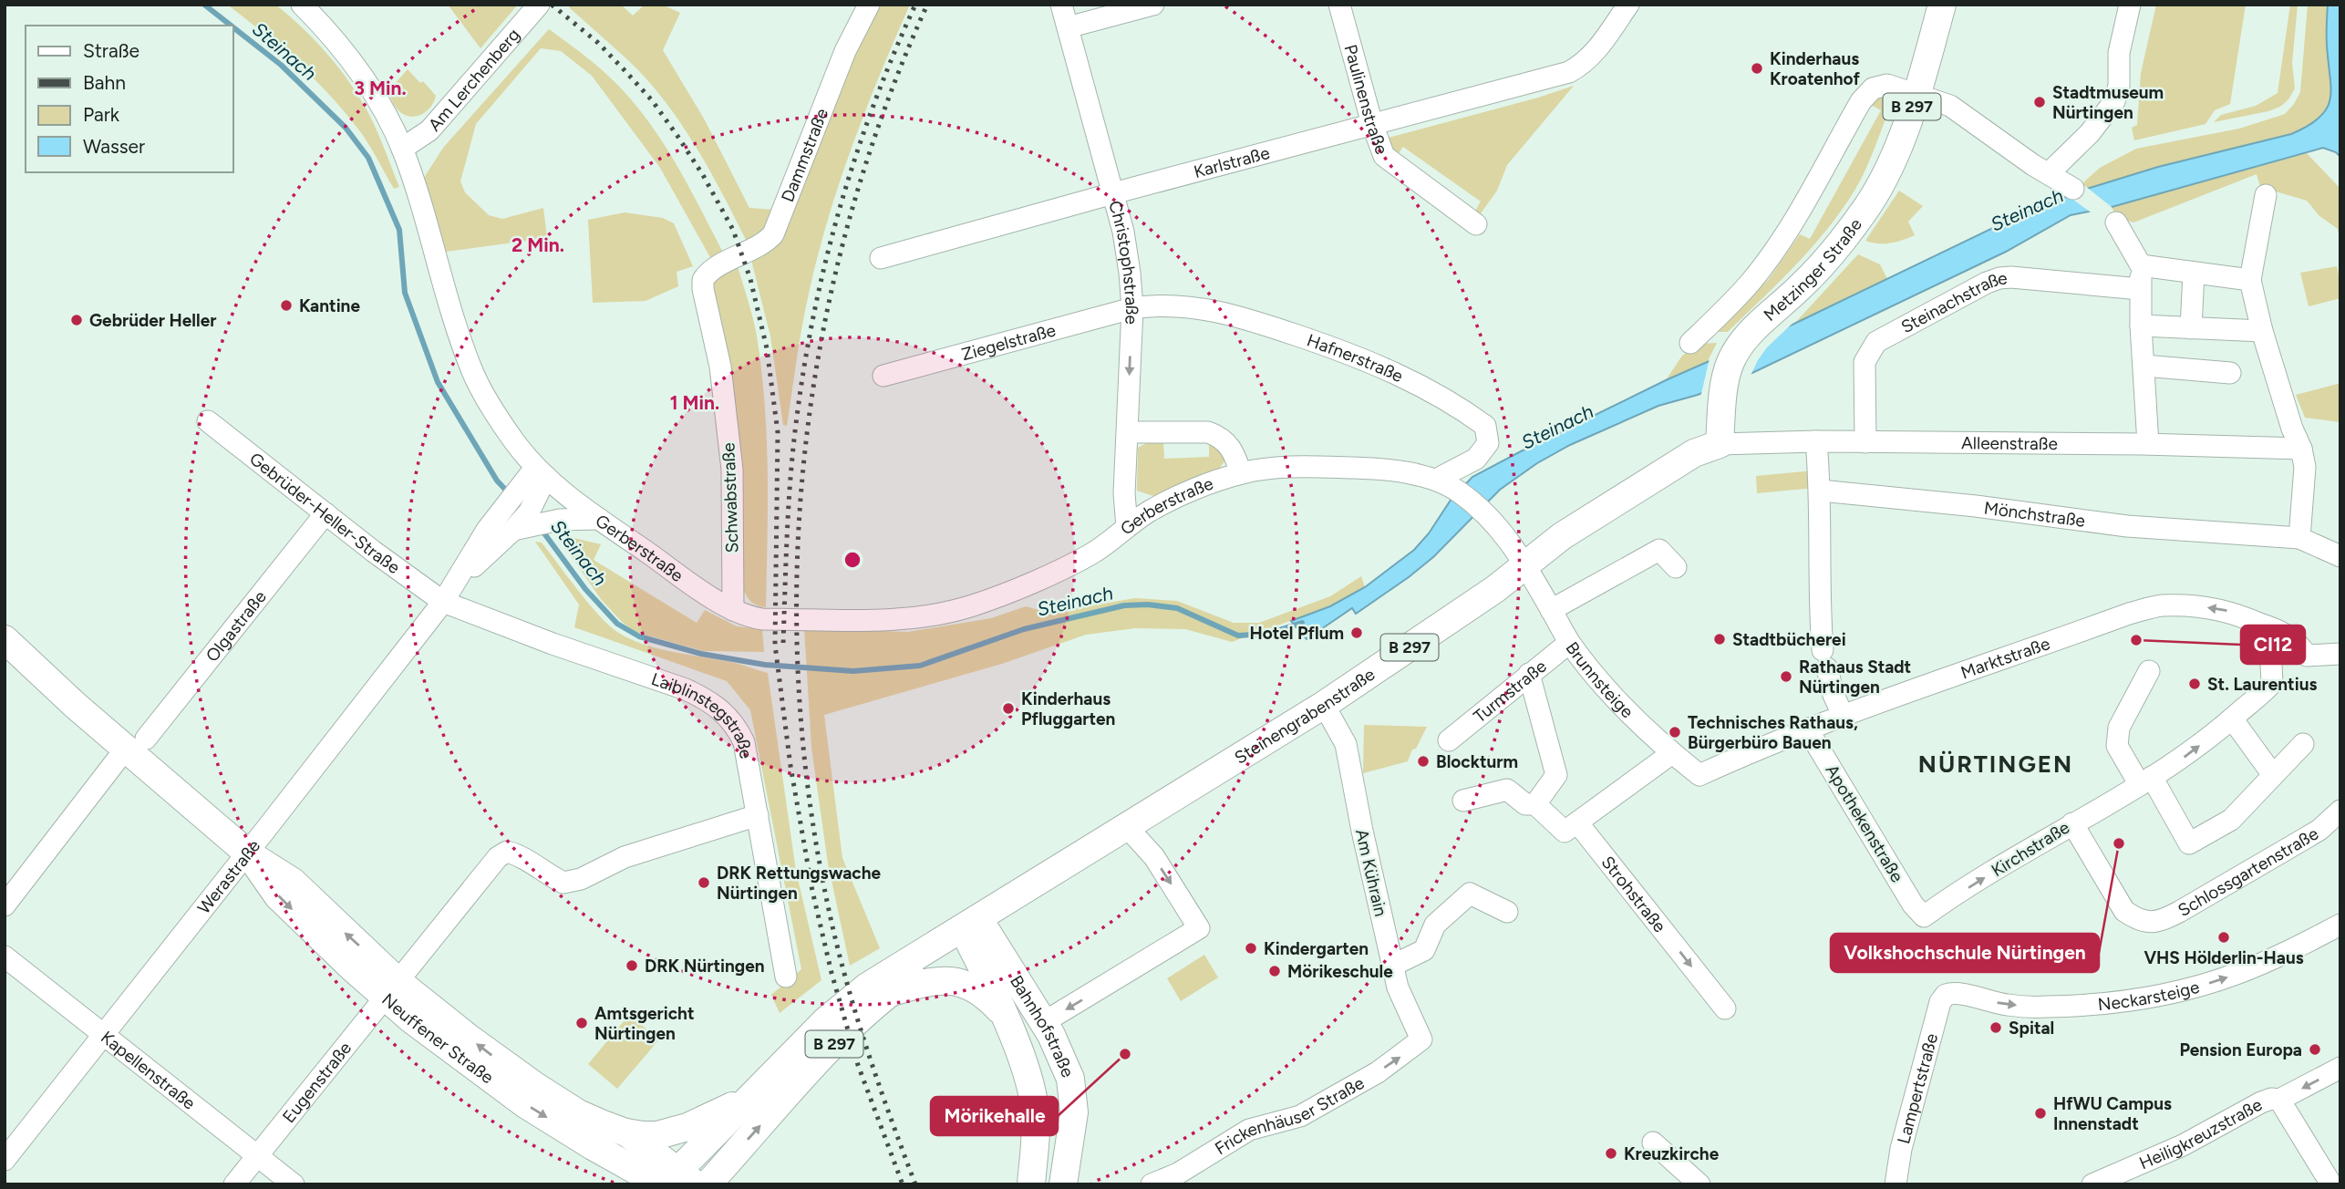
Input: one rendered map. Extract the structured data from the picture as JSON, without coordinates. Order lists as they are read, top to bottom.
{
  "streets": {
    "main road": [
      "B 297",
      "Metzinger Straße",
      "Steinengrabenstraße",
      "Bahnhofstraße",
      "Neuffener Straße"
    ],
    "street": [
      "Am Lerchenberg",
      "Paulinenstraße",
      "Dammstraße",
      "Karlstraße",
      "Christophstraße",
      "Steinachstraße",
      "Ziegelstraße",
      "Hafnerstraße",
      "Alleenstraße",
      "Schwabstraße",
      "Gerberstraße",
      "Gebrüder-Heller-Straße",
      "Mönchstraße",
      "Olgastraße",
      "Marktstraße",
      "Brunnsteige",
      "Turmstraße",
      "Laiblinstegstraße",
      "Apothekenstraße",
      "Kirchstraße",
      "Schlossgartenstraße",
      "Am Kührain",
      "Werastraße",
      "Strohstraße",
      "Neckarsteige",
      "Kapellenstraße",
      "Eugenstraße",
      "Lampertstraße",
      "Frickenhäuser Straße",
      "Heiligkreuzstraße"
    ]
  },
  "crossings": [
    ["Am Lerchenberg", "Gerberstraße"],
    ["Paulinenstraße", "Karlstraße"],
    ["Dammstraße", "Schwabstraße"],
    ["Karlstraße", "Christophstraße"],
    ["Christophstraße", "Ziegelstraße"],
    ["Christophstraße", "Hafnerstraße"],
    ["Christophstraße", "Gerberstraße"],
    ["Metzinger Straße", "Alleenstraße"],
    ["Metzinger Straße", "Steinengrabenstraße"],
    ["Steinachstraße", "Alleenstraße"],
    ["Ziegelstraße", "Hafnerstraße"],
    ["Hafnerstraße", "Gerberstraße"],
    ["Alleenstraße", "Steinengrabenstraße"],
    ["Schwabstraße", "Gerberstraße"],
    ["Gerberstraße", "Brunnsteige"],
    ["Gerberstraße", "Steinengrabenstraße"],
    ["Gerberstraße", "Werastraße"],
    ["Gebrüder-Heller-Straße", "Olgastraße"],
    ["Gebrüder-Heller-Straße", "Laiblinstegstraße"],
    ["Gebrüder-Heller-Straße", "Werastraße"],
    ["Olgastraße", "Neuffener Straße"],
    ["Marktstraße", "Brunnsteige"],
    ["Marktstraße", "Apothekenstraße"],
    ["Marktstraße", "Kirchstraße"],
    ["Brunnsteige", "Turmstraße"],
    ["Brunnsteige", "Steinengrabenstraße"],
    ["Steinengrabenstraße", "Am Kührain"],
    ["Steinengrabenstraße", "Bahnhofstraße"],
    ["Steinengrabenstraße", "Neuffener Straße"],
    ["Laiblinstegstraße", "Werastraße"],
    ["Laiblinstegstraße", "Neuffener Straße"],
    ["Apothekenstraße", "Kirchstraße"],
    ["Kirchstraße", "Schlossgartenstraße"],
    ["Am Kührain", "Frickenhäuser Straße"],
    ["Werastraße", "Neuffener Straße"],
    ["Werastraße", "Kapellenstraße"],
    ["Neckarsteige", "Lampertstraße"],
    ["Neuffener Straße", "Eugenstraße"],
    ["Kapellenstraße", "Eugenstraße"]
  ],
  "one_way": [
    "Marktstraße",
    "Kirchstraße",
    "Strohstraße",
    "Neckarsteige",
    "Frickenhäuser Straße"
  ],
  "districts": ["NÜRTINGEN"],
  "water": ["Steinach"],
  "places": [
    "Kinderhaus Kroatenhof",
    "Stadtmuseum Nürtingen",
    "Kantine",
    "Gebrüder Heller",
    "Hotel Pflum",
    "Stadtbücherei",
    "CI12",
    "Rathaus Stadt Nürtingen",
    "St. Laurentius",
    "Kinderhaus Pfluggarten",
    "Technisches Rathaus, Bürgerbüro Bauen",
    "Blockturm",
    "Volkshochschule Nürtingen",
    "DRK Rettungswache Nürtingen",
    "VHS Hölderlin-Haus",
    "Kindergarten",
    "DRK Nürtingen",
    "Mörikeschule",
    "Amtsgericht Nürtingen",
    "Spital",
    "Pension Europa",
    "Mörikehalle",
    "HfWU Campus Innenstadt",
    "Kreuzkirche"
  ],
  "legend": [
    "Straße",
    "Bahn",
    "Park",
    "Wasser"
  ],
  "rings": ["3 Min.", "2 Min.", "1 Min."]
}
